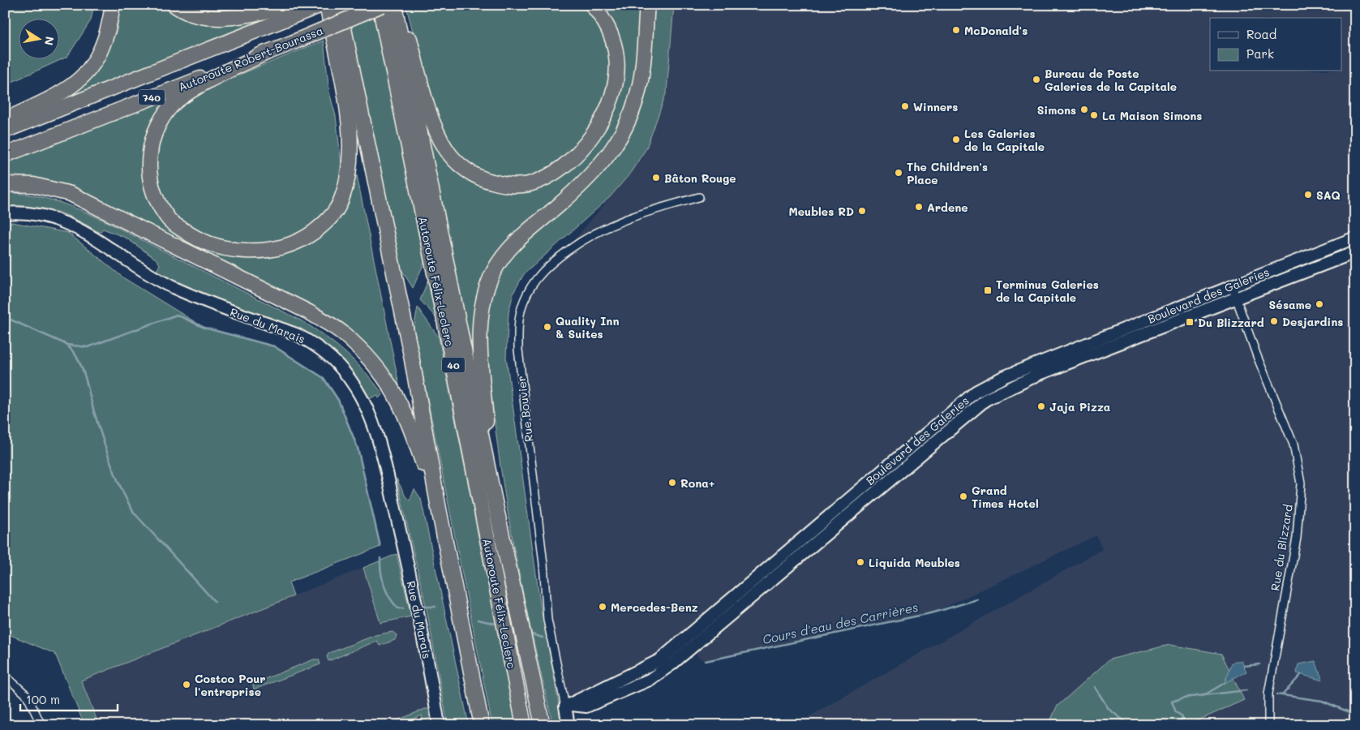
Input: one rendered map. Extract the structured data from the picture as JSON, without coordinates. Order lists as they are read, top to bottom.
{
  "streets": {
    "highway": [
      "Autoroute Robert-Bourassa",
      "740",
      "Autoroute Félix-Leclerc",
      "40"
    ],
    "street": [
      "Boulevard des Galeries",
      "Rue du Marais",
      "Rue Bouvier",
      "Rue du Blizzard"
    ]
  },
  "crossings": [
    ["Autoroute Robert-Bourassa", "Autoroute Félix-Leclerc"],
    ["Boulevard des Galeries", "Rue Bouvier"],
    ["Boulevard des Galeries", "Rue du Blizzard"]
  ],
  "water": ["Cours d'eau des Carrières"],
  "places": {
    "other": [
      "McDonald's",
      "Bureau de Poste Galeries de la Capitale",
      "Winners",
      "Simons",
      "La Maison Simons",
      "Les Galeries de la Capitale",
      "The Children's Place",
      "Bâton Rouge",
      "SAQ",
      "Ardene",
      "Meubles RD",
      "Sésame",
      "Desjardins",
      "Quality Inn & Suites",
      "Jaja Pizza",
      "Rona+",
      "Grand Times Hotel",
      "Liquida Meubles",
      "Mercedes-Benz",
      "Costco Pour l'entreprise"
    ],
    "transit": ["Terminus Galeries de la Capitale", "Du Blizzard"]
  },
  "legend": ["Road", "Park"],
  "scale_bar": "100 m",
  "north": "right"
}
